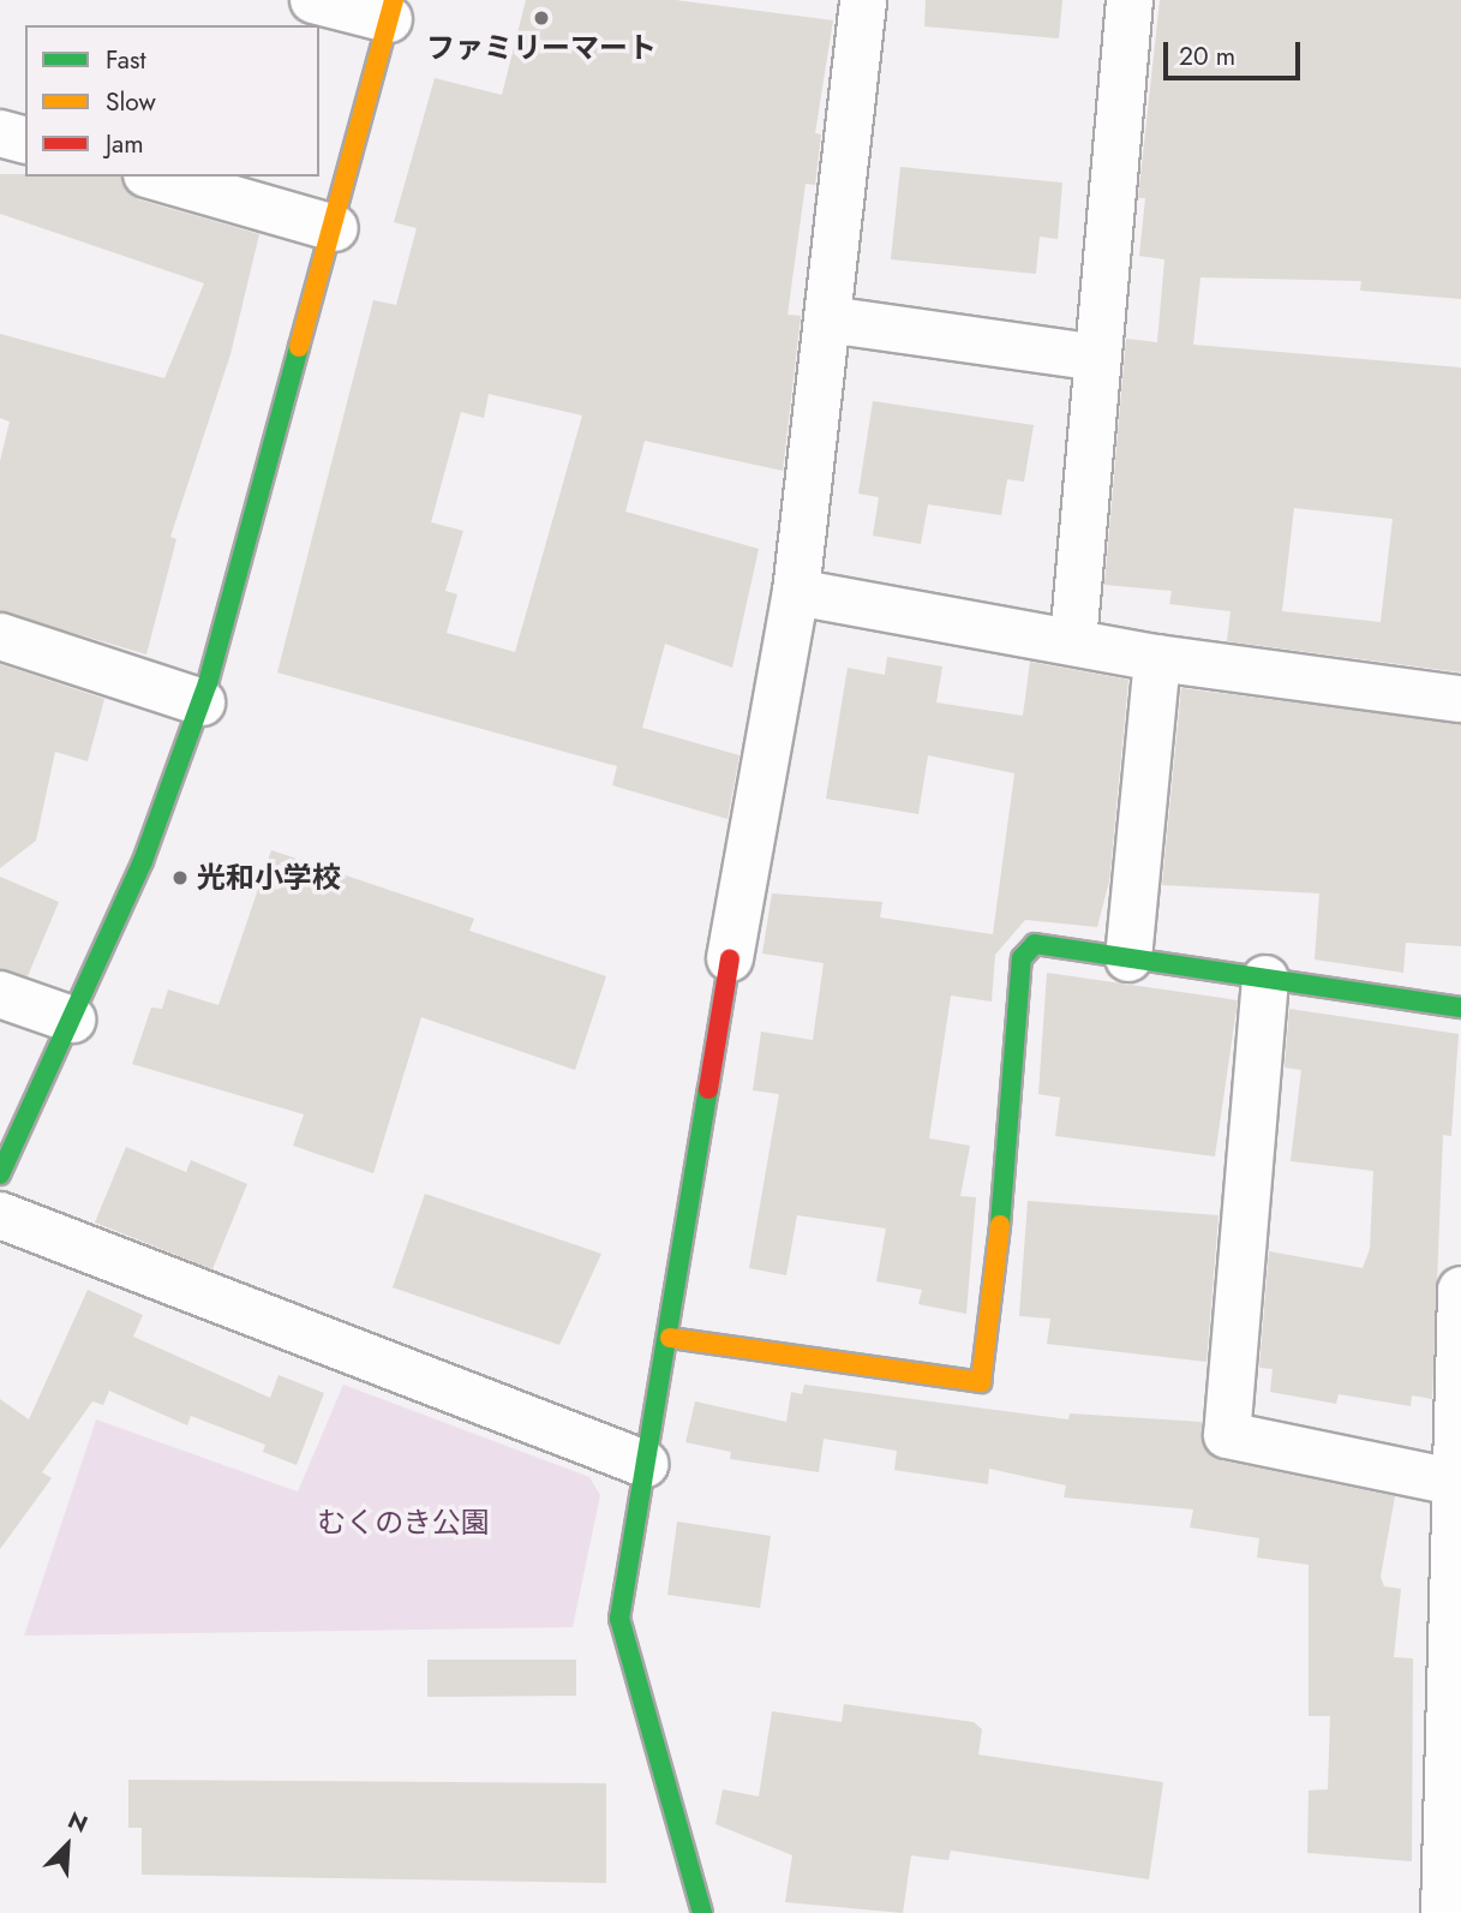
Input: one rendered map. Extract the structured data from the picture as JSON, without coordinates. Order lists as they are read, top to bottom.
{
  "parks": ["むくのき公園"],
  "places": ["ファミリーマート", "光和小学校"],
  "legend": ["Fast", "Slow", "Jam"],
  "scale_bar": "20 m",
  "north": "top right"
}
